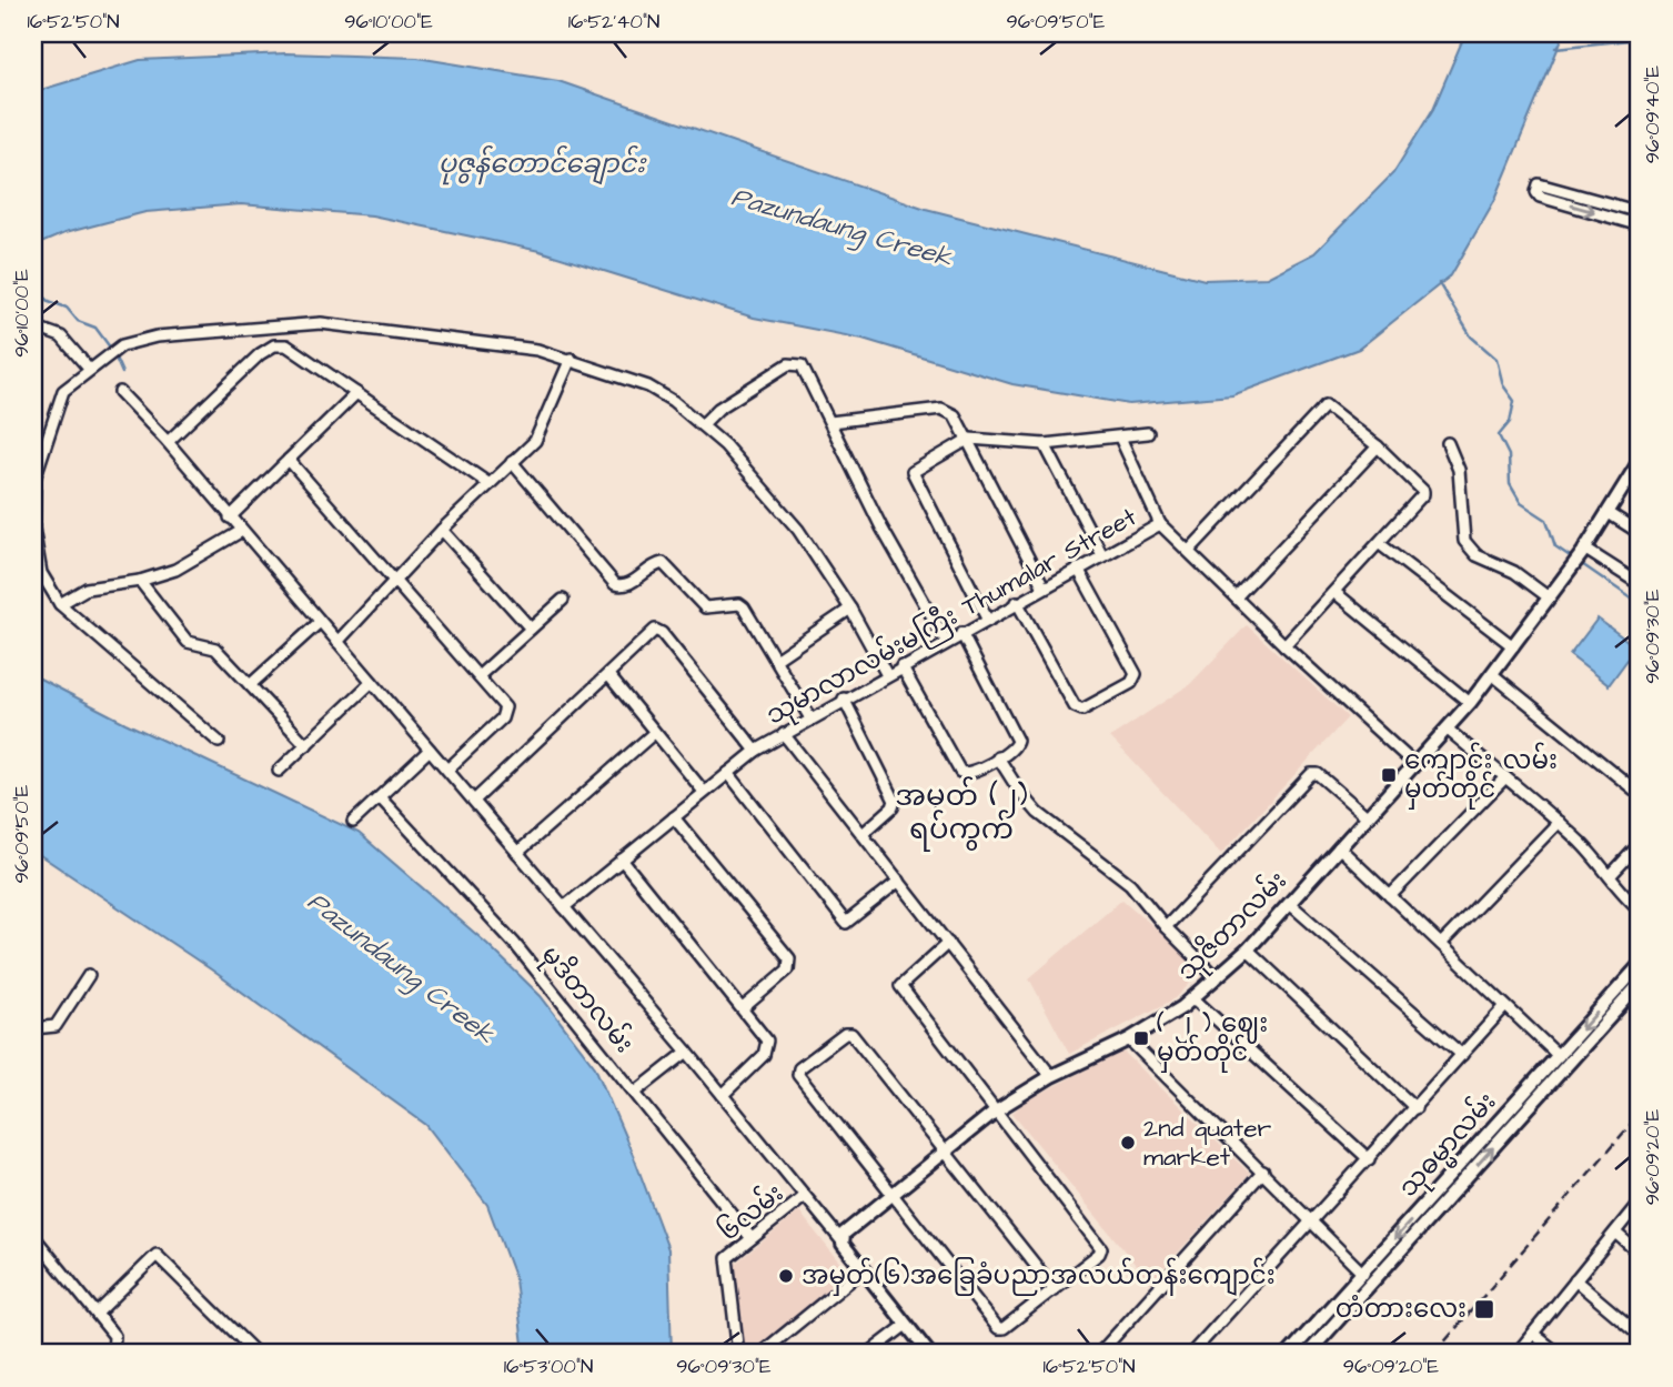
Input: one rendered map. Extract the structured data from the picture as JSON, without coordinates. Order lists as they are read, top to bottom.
{
  "streets": {
    "main road": ["သုဇိတာလမ်း", "သုဓမ္မာလမ်း"],
    "street": ["သုမာလာလမ်းမကြီး Thumalar Street", "မုဒိတာလမ်း", "၆လမ်း"]
  },
  "crossings": [
    ["သုမာလာလမ်းမကြီး Thumalar Street", "သုဇိတာလမ်း"],
    ["မုဒိတာလမ်း", "၆လမ်း"]
  ],
  "districts": ["အမှတ် (၂) ရပ်ကွက်"],
  "water": ["ပုဇွန်တောင်ချောင်း", "Pazundaung Creek"],
  "places": {
    "transit": ["ကျောင်း လမ်း မှတ်တိုင်", "( ၂ ) ဈေး မှတ်တိုင်", "တံတားလေး"],
    "other": ["2nd quater market", "အမှတ်(၆)အခြေခံပညာအလယ်တန်းကျောင်း"]
  },
  "coordinates": [
    "16°52'50\"N",
    "96°10'00\"E",
    "16°52'40\"N",
    "96°09'50\"E",
    "96°09'40\"E",
    "96°09'30\"E",
    "96°09'20\"E",
    "16°53'00\"N"
  ]
}
